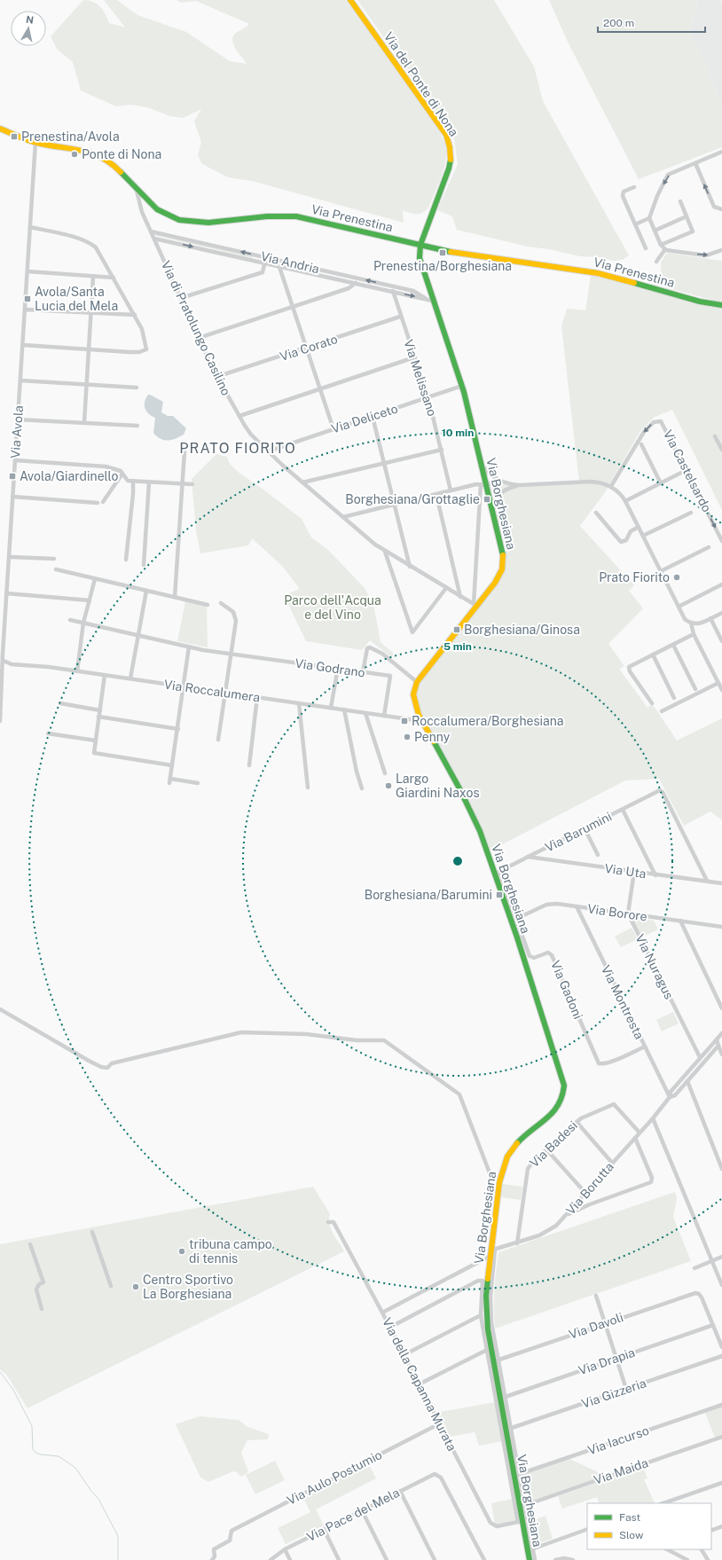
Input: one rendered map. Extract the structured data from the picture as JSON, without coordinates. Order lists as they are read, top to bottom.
{
  "streets": {
    "street": [
      "Via del Ponte di Nona",
      "Via Prenestina",
      "Via Andria",
      "Via di Pratolungo Casilino",
      "Via Corato",
      "Via Melissano",
      "Via Deliceto",
      "Via Avola",
      "Via Castelsardo",
      "Via Borghesiana",
      "Via Godrano",
      "Via Roccalumera",
      "Via Barumini",
      "Via Uta",
      "Via Borore",
      "Via Nuragus",
      "Via Gadoni",
      "Via Montresta",
      "Via Badesi",
      "Via Borutta",
      "Via Davoli",
      "Via Drapia",
      "Via della Capanna Murata",
      "Via Gizzeria",
      "Via Iacurso",
      "Via Maida",
      "Via Aulo Postumio",
      "Via Pace del Mela"
    ]
  },
  "crossings": [
    ["Via del Ponte di Nona", "Via Prenestina"],
    ["Via del Ponte di Nona", "Via Borghesiana"],
    ["Via Prenestina", "Via di Pratolungo Casilino"],
    ["Via Prenestina", "Via Avola"],
    ["Via Prenestina", "Via Borghesiana"],
    ["Via Andria", "Via di Pratolungo Casilino"],
    ["Via Andria", "Via Melissano"],
    ["Via Andria", "Via Borghesiana"],
    ["Via di Pratolungo Casilino", "Via Corato"],
    ["Via di Pratolungo Casilino", "Via Deliceto"],
    ["Via di Pratolungo Casilino", "Via Borghesiana"],
    ["Via Corato", "Via Melissano"],
    ["Via Melissano", "Via Deliceto"],
    ["Via Deliceto", "Via Borghesiana"],
    ["Via Avola", "Via Roccalumera"],
    ["Via Borghesiana", "Via Roccalumera"],
    ["Via Borghesiana", "Via Barumini"],
    ["Via Borghesiana", "Via Gadoni"],
    ["Via Borghesiana", "Via Borutta"],
    ["Via Borghesiana", "Via Davoli"],
    ["Via Borghesiana", "Via Drapia"],
    ["Via Borghesiana", "Via della Capanna Murata"],
    ["Via Borghesiana", "Via Gizzeria"],
    ["Via Borghesiana", "Via Iacurso"],
    ["Via Borghesiana", "Via Maida"],
    ["Via Godrano", "Via Roccalumera"],
    ["Via Barumini", "Via Uta"],
    ["Via Barumini", "Via Gadoni"],
    ["Via Borore", "Via Nuragus"],
    ["Via Borore", "Via Gadoni"],
    ["Via Borore", "Via Montresta"],
    ["Via Nuragus", "Via Borutta"],
    ["Via Gadoni", "Via Montresta"],
    ["Via Montresta", "Via Borutta"],
    ["Via Badesi", "Via Borutta"],
    ["Via Borutta", "Via della Capanna Murata"],
    ["Via Davoli", "Via Drapia"],
    ["Via della Capanna Murata", "Via Aulo Postumio"]
  ],
  "districts": ["PRATO FIORITO"],
  "parks": ["Parco dell'Acqua e del Vino"],
  "places": {
    "transit": [
      "Prenestina/Avola",
      "Prenestina/Borghesiana",
      "Avola/Santa Lucia del Mela",
      "Avola/Giardinello",
      "Borghesiana/Grottaglie",
      "Borghesiana/Ginosa",
      "Roccalumera/Borghesiana",
      "Borghesiana/Barumini"
    ],
    "other": [
      "Ponte di Nona",
      "Prato Fiorito",
      "Penny",
      "Largo Giardini Naxos",
      "tribuna campo di tennis",
      "Centro Sportivo La Borghesiana"
    ]
  },
  "legend": ["Fast", "Slow"],
  "scale_bar": "200 m",
  "north": "top",
  "rings": ["10 min", "5 min"]
}
